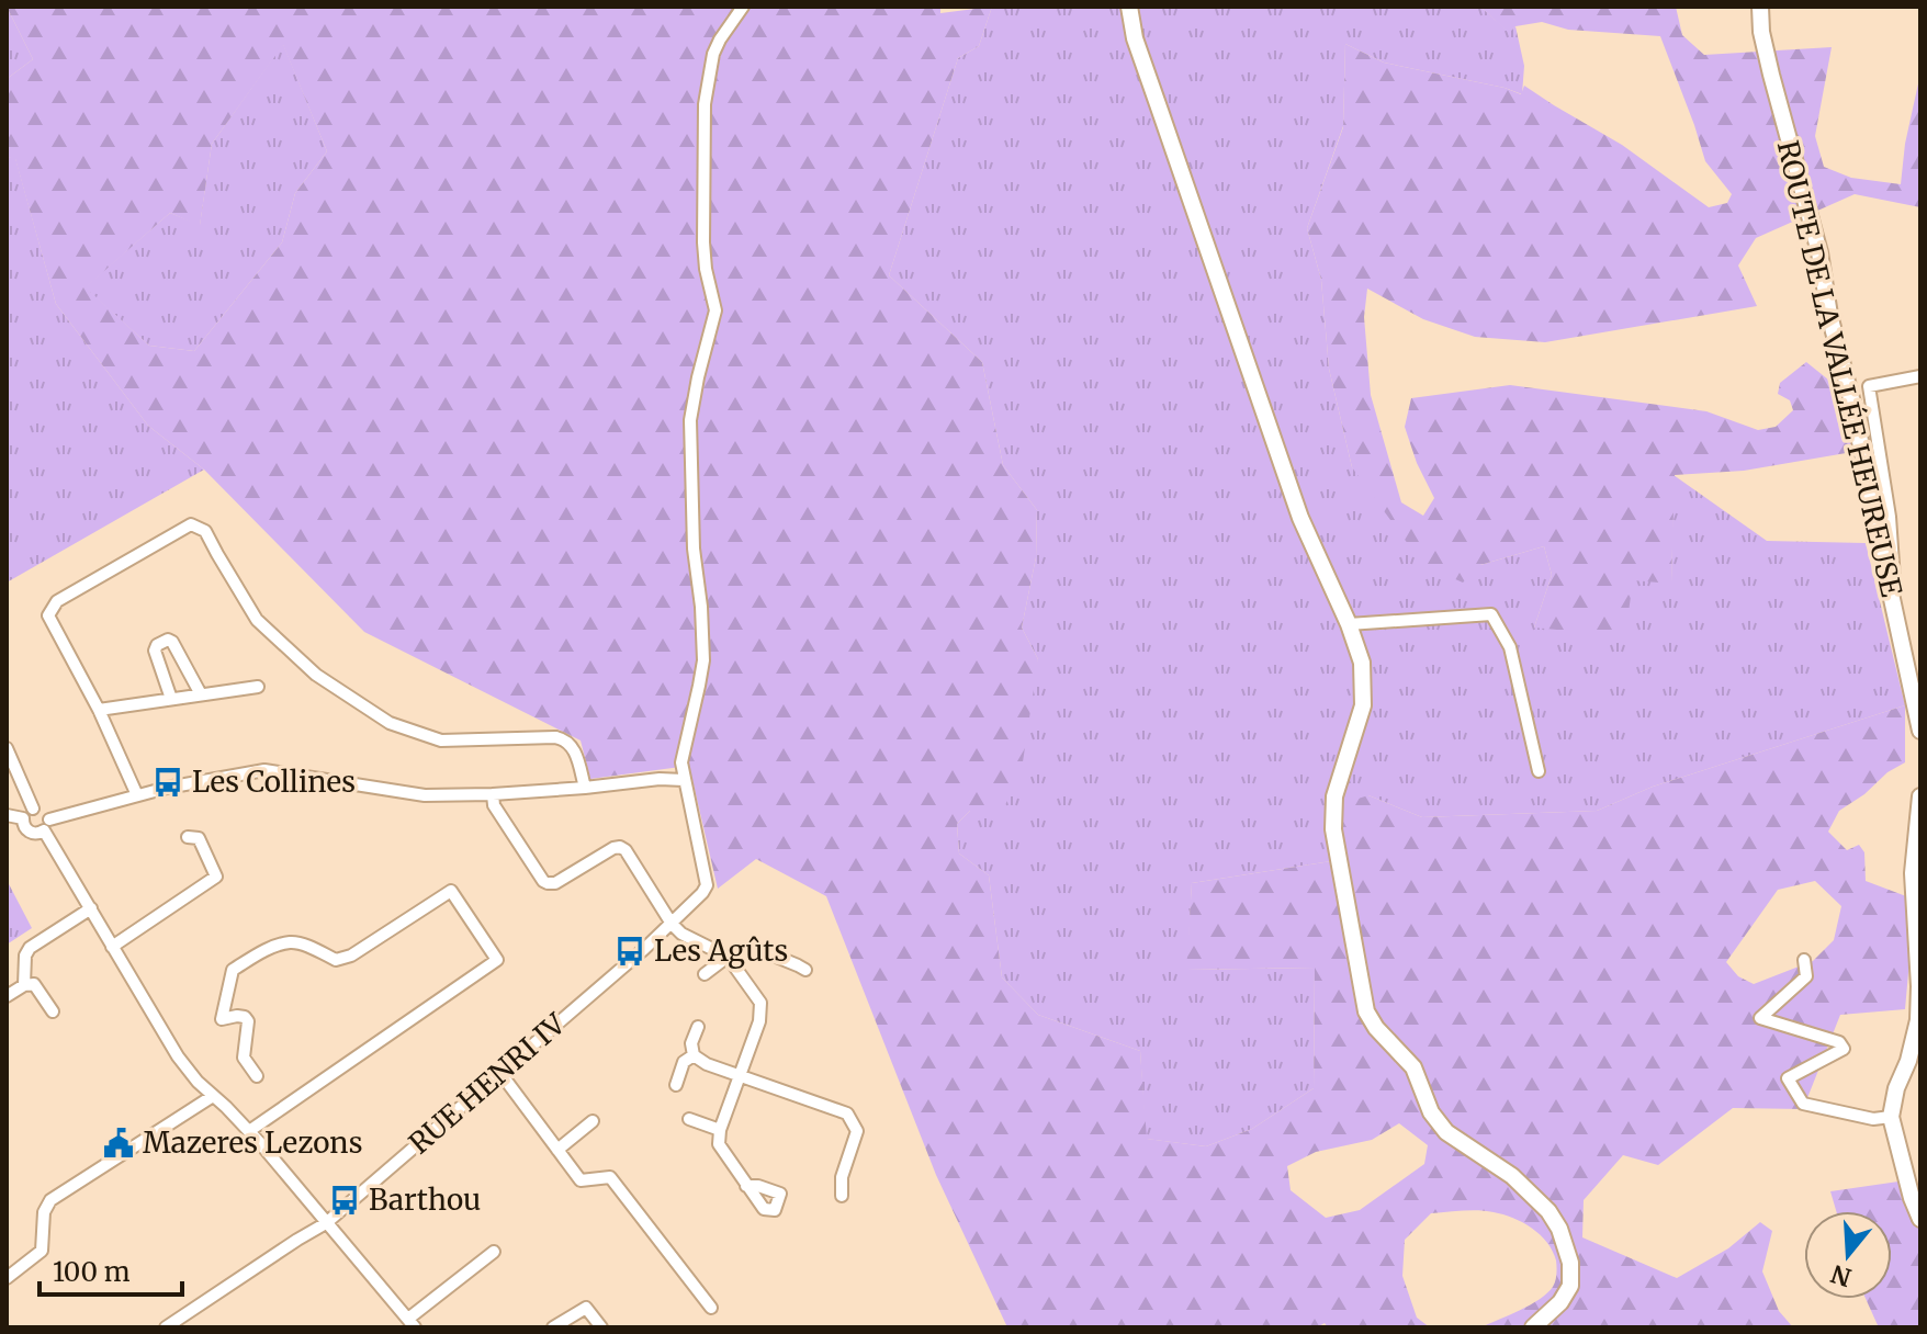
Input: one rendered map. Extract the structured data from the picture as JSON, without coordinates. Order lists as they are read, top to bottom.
{
  "streets": {
    "street": ["ROUTE DE LA VALLÉE HEUREUSE", "RUE HENRI IV"]
  },
  "places": {
    "bus stop": ["Les Collines", "Les Agûts", "Barthou"],
    "public building": ["Mazeres Lezons"]
  },
  "scale_bar": "100 m",
  "north": "bottom"
}
